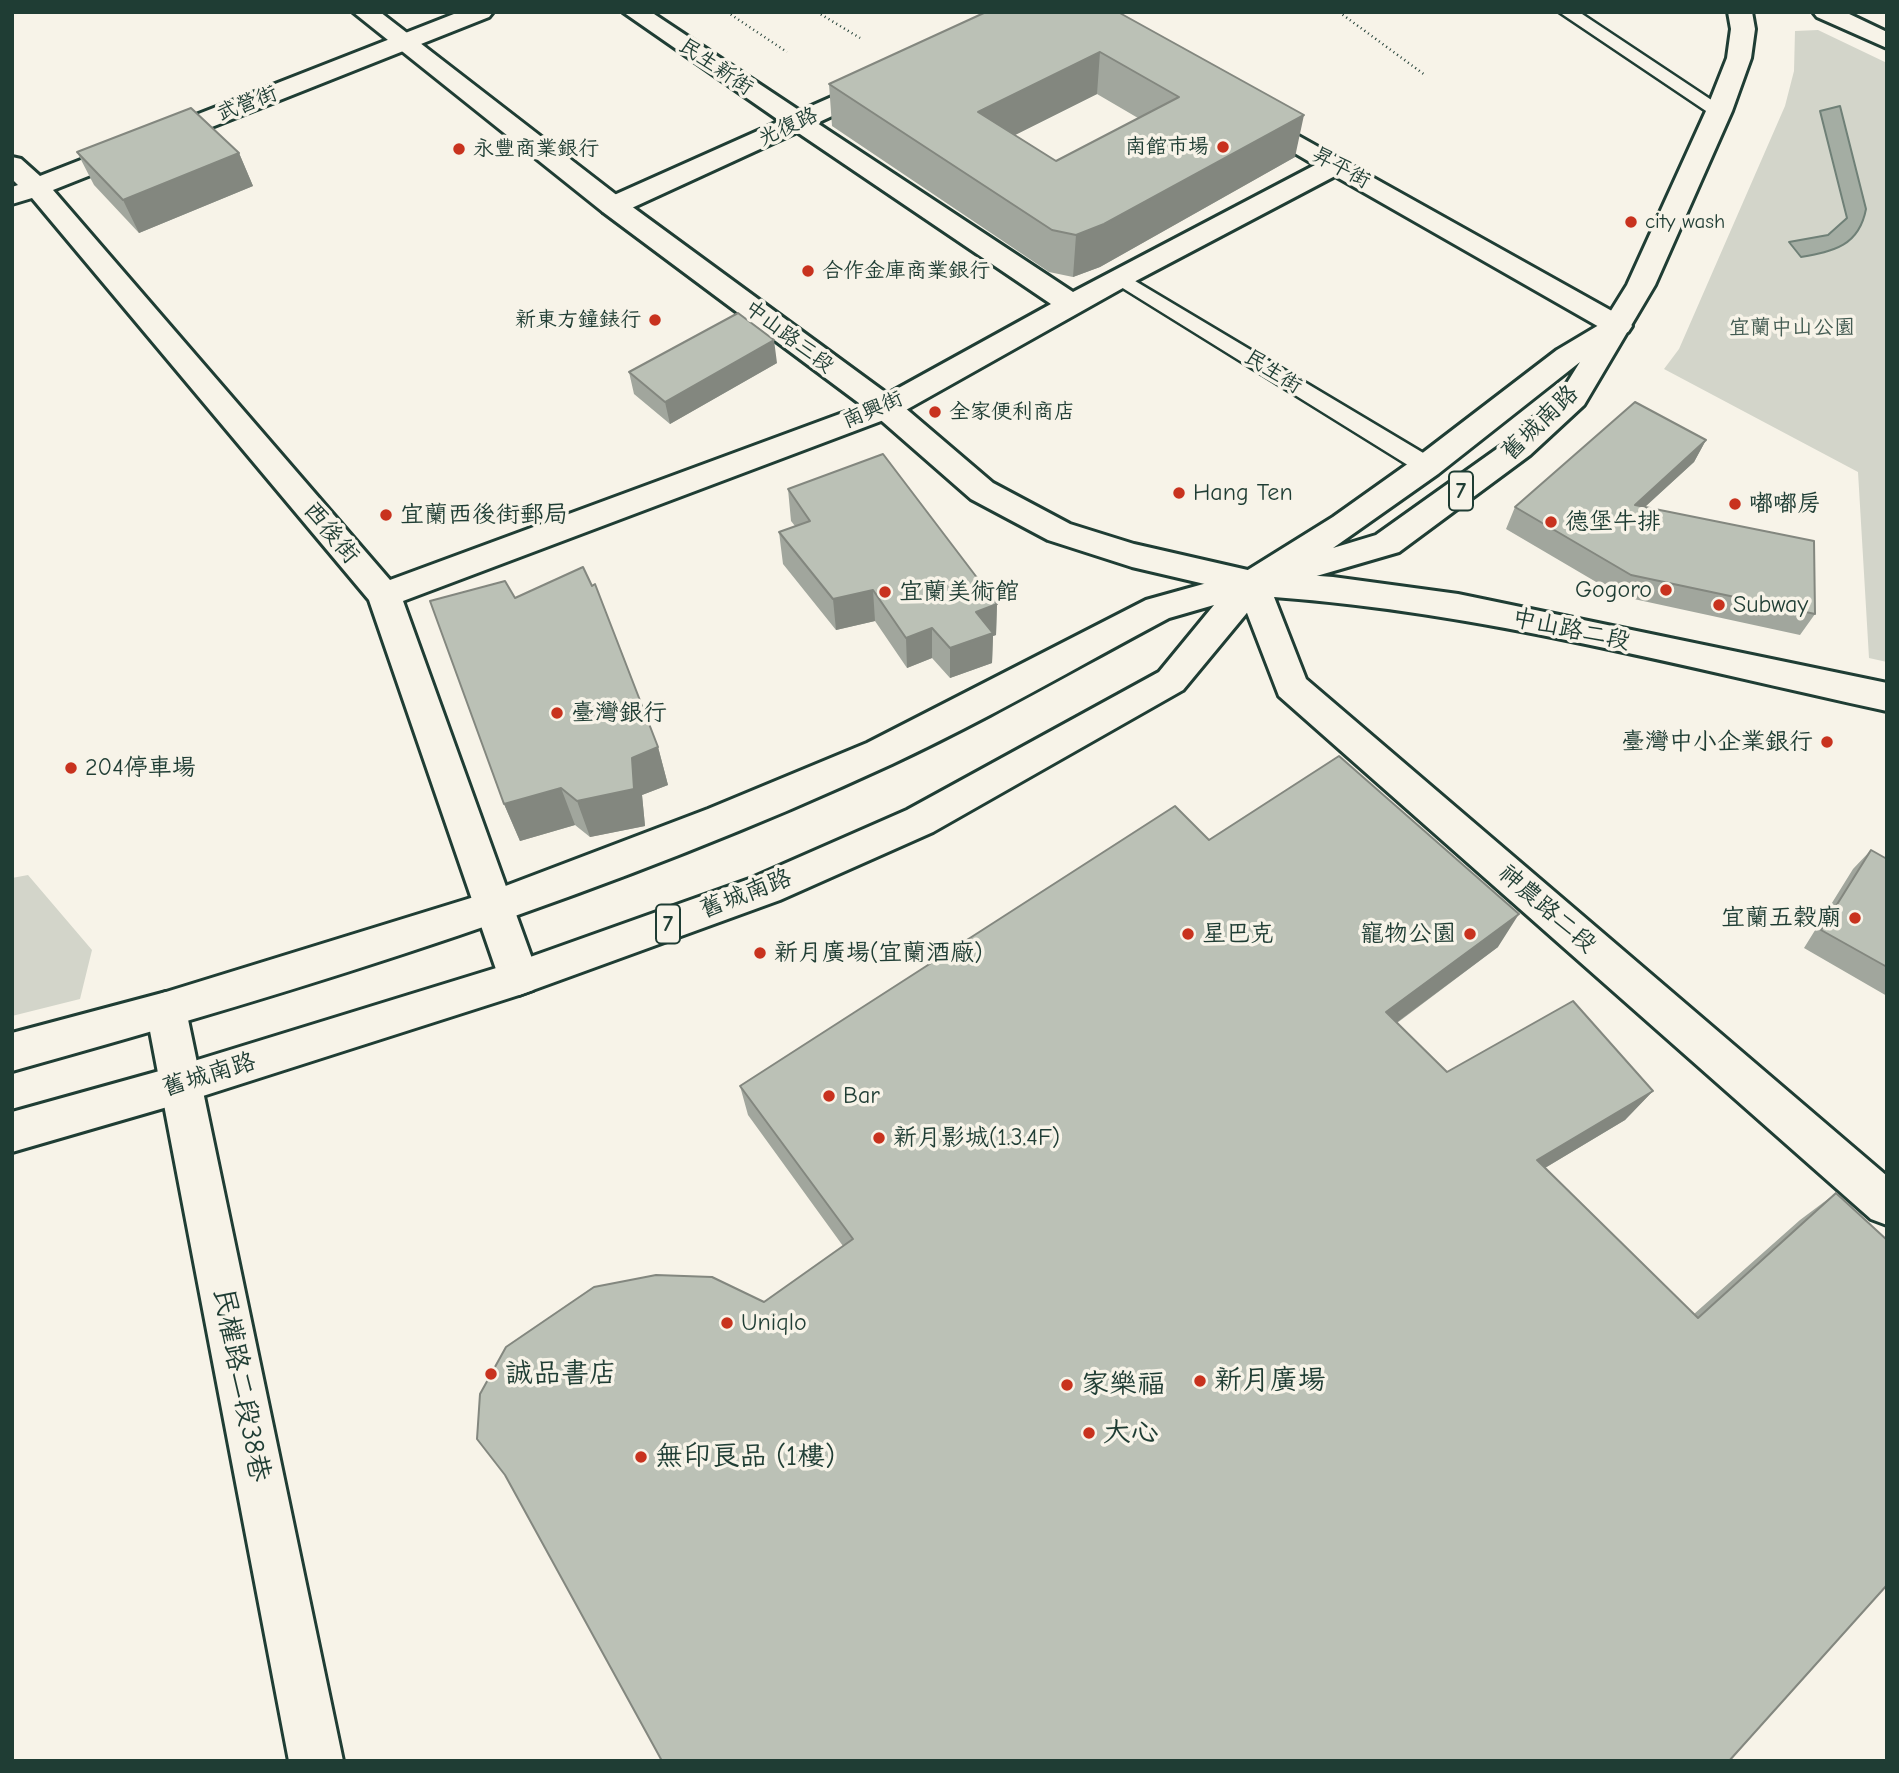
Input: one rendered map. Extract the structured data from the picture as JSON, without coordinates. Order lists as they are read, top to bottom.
{
  "streets": {
    "street": [
      "民生新街",
      "武營街",
      "光復路",
      "昇平街",
      "中山路三段",
      "南興街",
      "舊城南路",
      "7",
      "西後街",
      "中山路二段",
      "神農路二段",
      "民權路二段38巷"
    ],
    "lane": ["民生街"]
  },
  "crossings": [
    ["民生新街", "光復路"],
    ["武營街", "中山路三段"],
    ["武營街", "西後街"],
    ["光復路", "中山路三段"],
    ["昇平街", "南興街"],
    ["昇平街", "舊城南路"],
    ["中山路三段", "南興街"],
    ["中山路三段", "舊城南路"],
    ["中山路三段", "中山路二段"],
    ["中山路三段", "神農路二段"],
    ["民生街", "南興街"],
    ["民生街", "舊城南路"],
    ["南興街", "西後街"],
    ["舊城南路", "西後街"],
    ["舊城南路", "中山路二段"],
    ["舊城南路", "神農路二段"],
    ["舊城南路", "民權路二段38巷"],
    ["中山路二段", "神農路二段"]
  ],
  "parks": ["宜蘭中山公園"],
  "places": [
    "南館市場",
    "永豐商業銀行",
    "city wash",
    "合作金庫商業銀行",
    "新東方鐘錶行",
    "全家便利商店",
    "Hang Ten",
    "嘟嘟房",
    "宜蘭西後街郵局",
    "德堡牛排",
    "Gogoro",
    "宜蘭美術館",
    "Subway",
    "臺灣銀行",
    "臺灣中小企業銀行",
    "204停車場",
    "宜蘭五穀廟",
    "星巴克",
    "寵物公園",
    "新月廣場(宜蘭酒廠)",
    "Bar",
    "新月影城(1.3.4F)",
    "Uniqlo",
    "誠品書店",
    "新月廣場",
    "家樂福",
    "大心",
    "無印良品 (1樓)"
  ]
}
